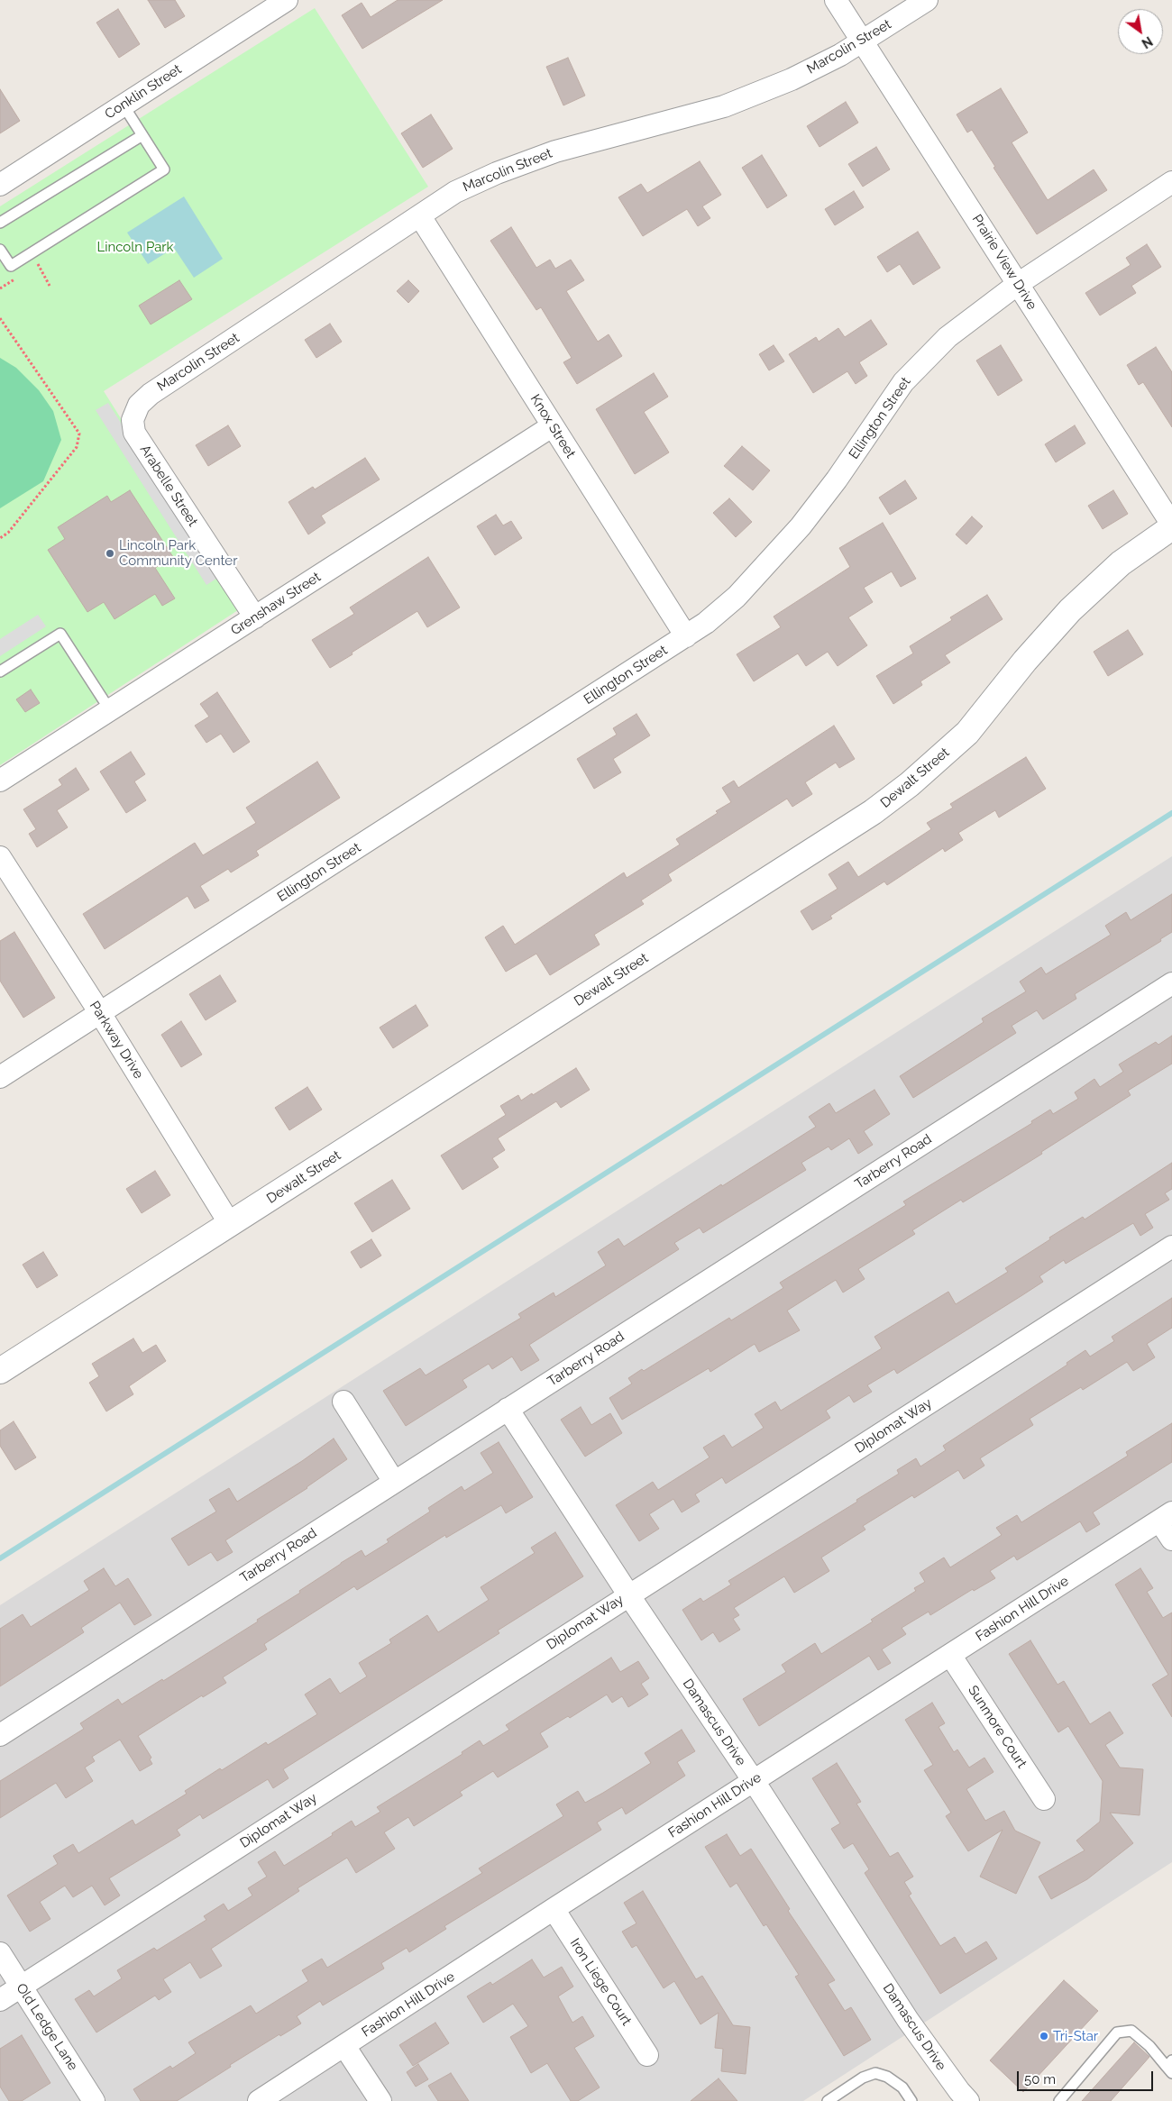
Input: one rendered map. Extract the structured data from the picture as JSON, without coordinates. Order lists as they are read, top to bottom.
{
  "streets": {
    "street": [
      "Marcolin Street",
      "Conklin Street",
      "Prairie View Drive",
      "Ellington Street",
      "Knox Street",
      "Arabelle Street",
      "Grenshaw Street",
      "Dewalt Street",
      "Parkway Drive",
      "Tarberry Road",
      "Diplomat Way",
      "Fashion Hill Drive",
      "Damascus Drive",
      "Sunmore Court",
      "Iron Liege Court",
      "Old Ledge Lane"
    ]
  },
  "crossings": [
    ["Marcolin Street", "Prairie View Drive"],
    ["Marcolin Street", "Knox Street"],
    ["Marcolin Street", "Arabelle Street"],
    ["Prairie View Drive", "Ellington Street"],
    ["Prairie View Drive", "Dewalt Street"],
    ["Ellington Street", "Knox Street"],
    ["Ellington Street", "Parkway Drive"],
    ["Knox Street", "Grenshaw Street"],
    ["Arabelle Street", "Grenshaw Street"],
    ["Dewalt Street", "Parkway Drive"],
    ["Tarberry Road", "Damascus Drive"],
    ["Diplomat Way", "Damascus Drive"],
    ["Diplomat Way", "Old Ledge Lane"],
    ["Fashion Hill Drive", "Damascus Drive"],
    ["Fashion Hill Drive", "Sunmore Court"],
    ["Fashion Hill Drive", "Iron Liege Court"]
  ],
  "parks": ["Lincoln Park"],
  "places": ["Lincoln Park Community Center", "Tri-Star"],
  "scale_bar": "50 m",
  "north": "bottom right"
}
